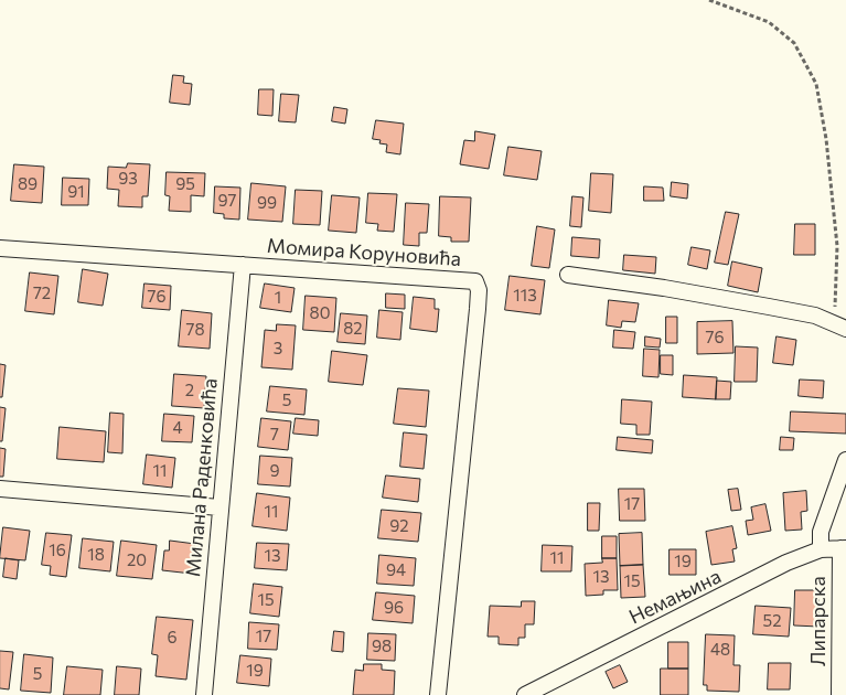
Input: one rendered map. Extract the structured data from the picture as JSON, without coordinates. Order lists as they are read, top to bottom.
{
  "streets": {
    "street": [
      "Момира Коруновића",
      "Милана Раденковића",
      "Немањина",
      "Липарска"
    ]
  },
  "crossings": [
    ["Момира Коруновића", "Милана Раденковића"],
    ["Немањина", "Липарска"]
  ],
  "house_numbers": [
    "93",
    "89",
    "95",
    "91",
    "97",
    "99",
    "72",
    "113",
    "76",
    "1",
    "80",
    "82",
    "78",
    "76",
    "3",
    "2",
    "5",
    "4",
    "7",
    "11",
    "9",
    "17",
    "11",
    "92",
    "16",
    "18",
    "13",
    "11",
    "20",
    "19",
    "94",
    "13",
    "15",
    "15",
    "96",
    "52",
    "17",
    "6",
    "98",
    "48",
    "19",
    "5"
  ]
}
